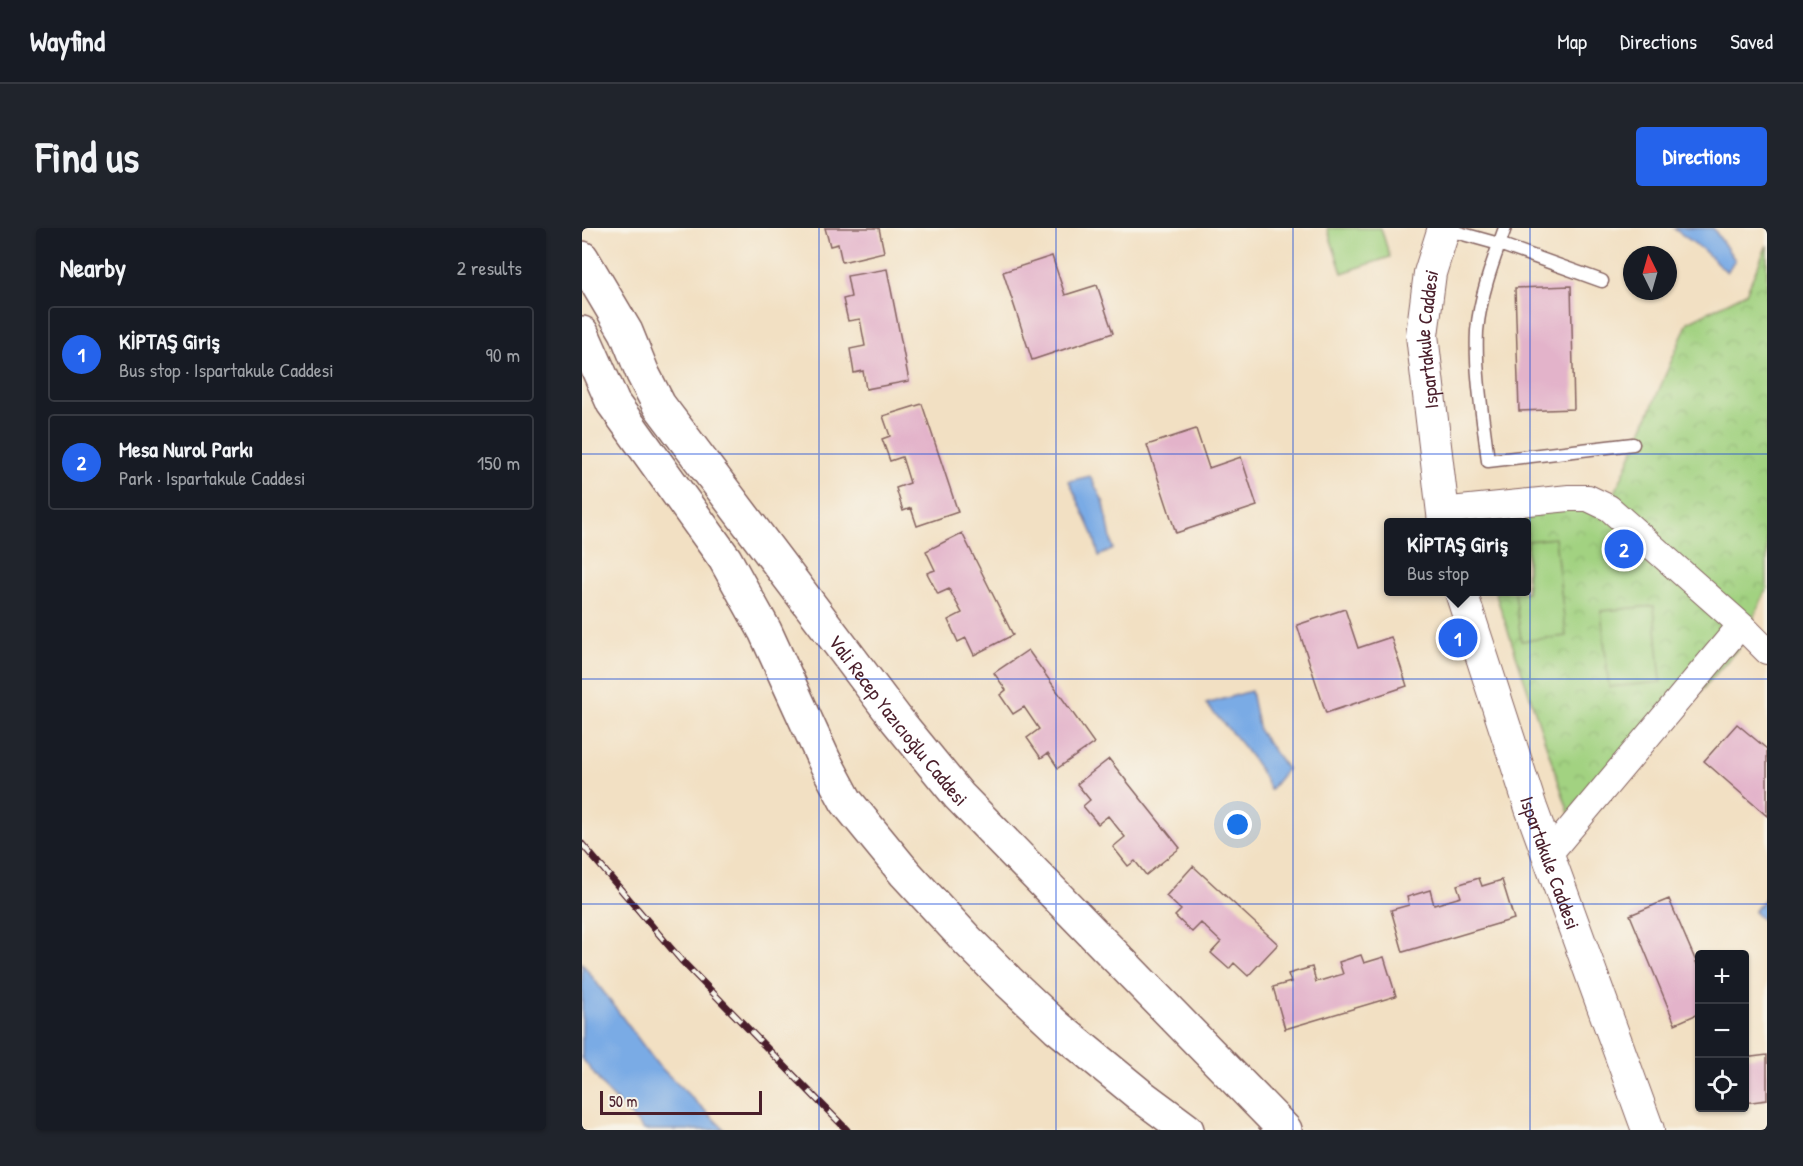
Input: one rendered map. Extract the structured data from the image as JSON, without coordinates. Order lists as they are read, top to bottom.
{
  "streets": {
    "main road": ["Vali Recep Yazıcıoğlu Caddesi"],
    "street": ["Ispartakule Caddesi"]
  },
  "scale_bar": "50 m",
  "north": "top",
  "page": {
    "header": "Wayfind",
    "nav": ["Map", "Directions", "Saved"],
    "buttons": "Directions",
    "title": "Find us",
    "heading": ["Nearby", "2 results"],
    "list": [
      {
        "mark": "1",
        "name": "KİPTAŞ Giriş",
        "note": "Bus stop · Ispartakule Caddesi",
        "value": "90 m"
      },
      {
        "mark": "2",
        "name": "Mesa Nurol Parkı",
        "note": "Park · Ispartakule Caddesi",
        "value": "150 m"
      }
    ],
    "popup": ["KİPTAŞ Giriş", "Bus stop"],
    "pins": ["2", "1"],
    "map_buttons": ["+", "−"],
    "scale": "50 m"
  }
}
